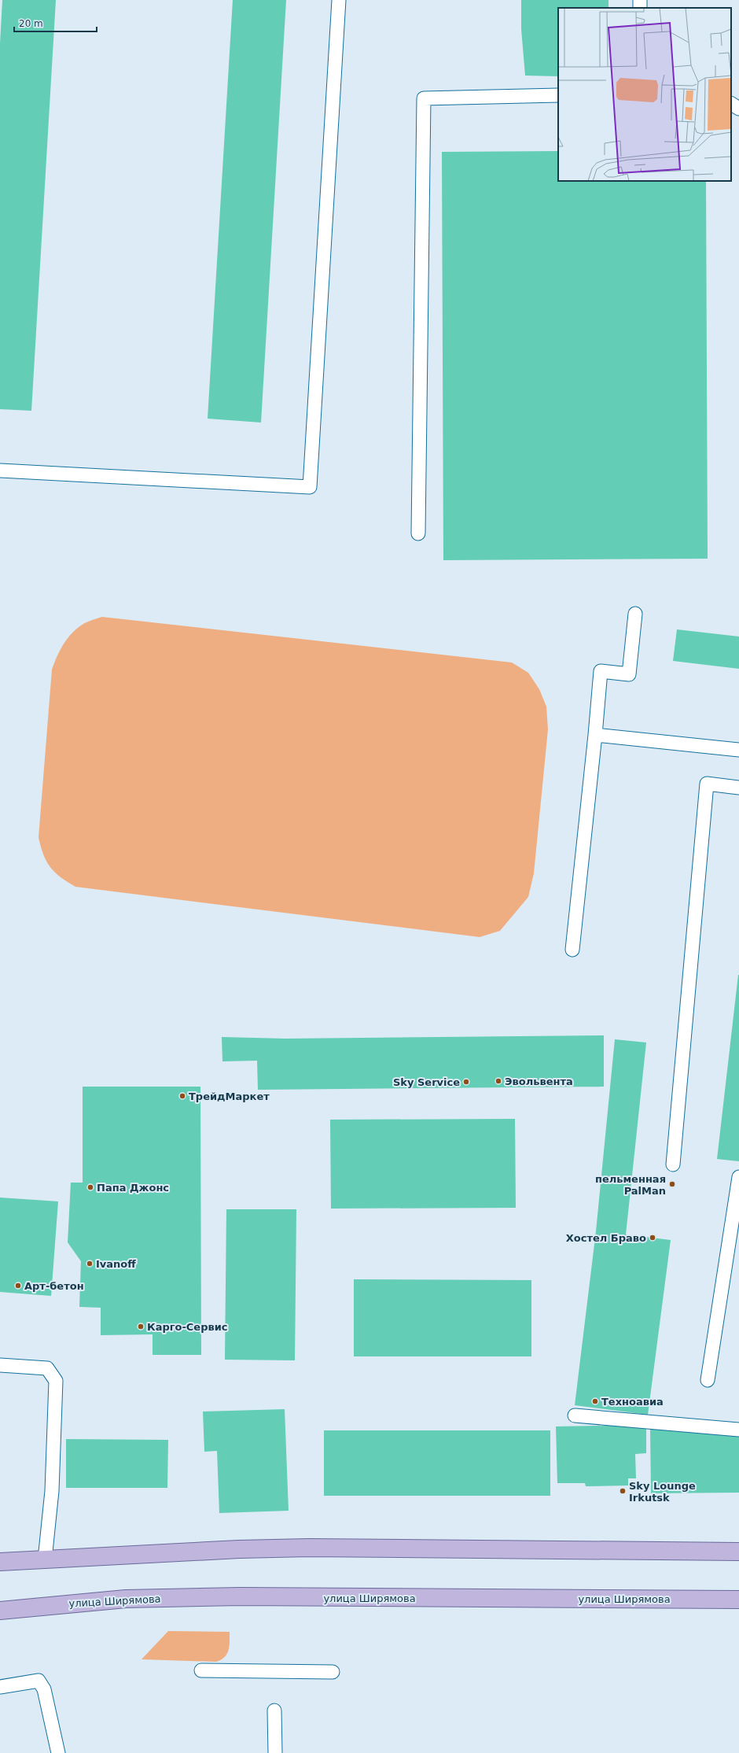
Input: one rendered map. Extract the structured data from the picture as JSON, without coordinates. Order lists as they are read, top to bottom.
{
  "streets": {
    "main road": ["улица Ширямова"]
  },
  "places": [
    "Эвольвента",
    "Sky Service",
    "ТрейдМаркет",
    "пельменная PalMan",
    "Папа Джонс",
    "Хостел Браво",
    "Ivanoff",
    "Арт-бетон",
    "Карго-Сервис",
    "Техноавиа",
    "Sky Lounge Irkutsk"
  ],
  "scale_bar": "20 m"
}
